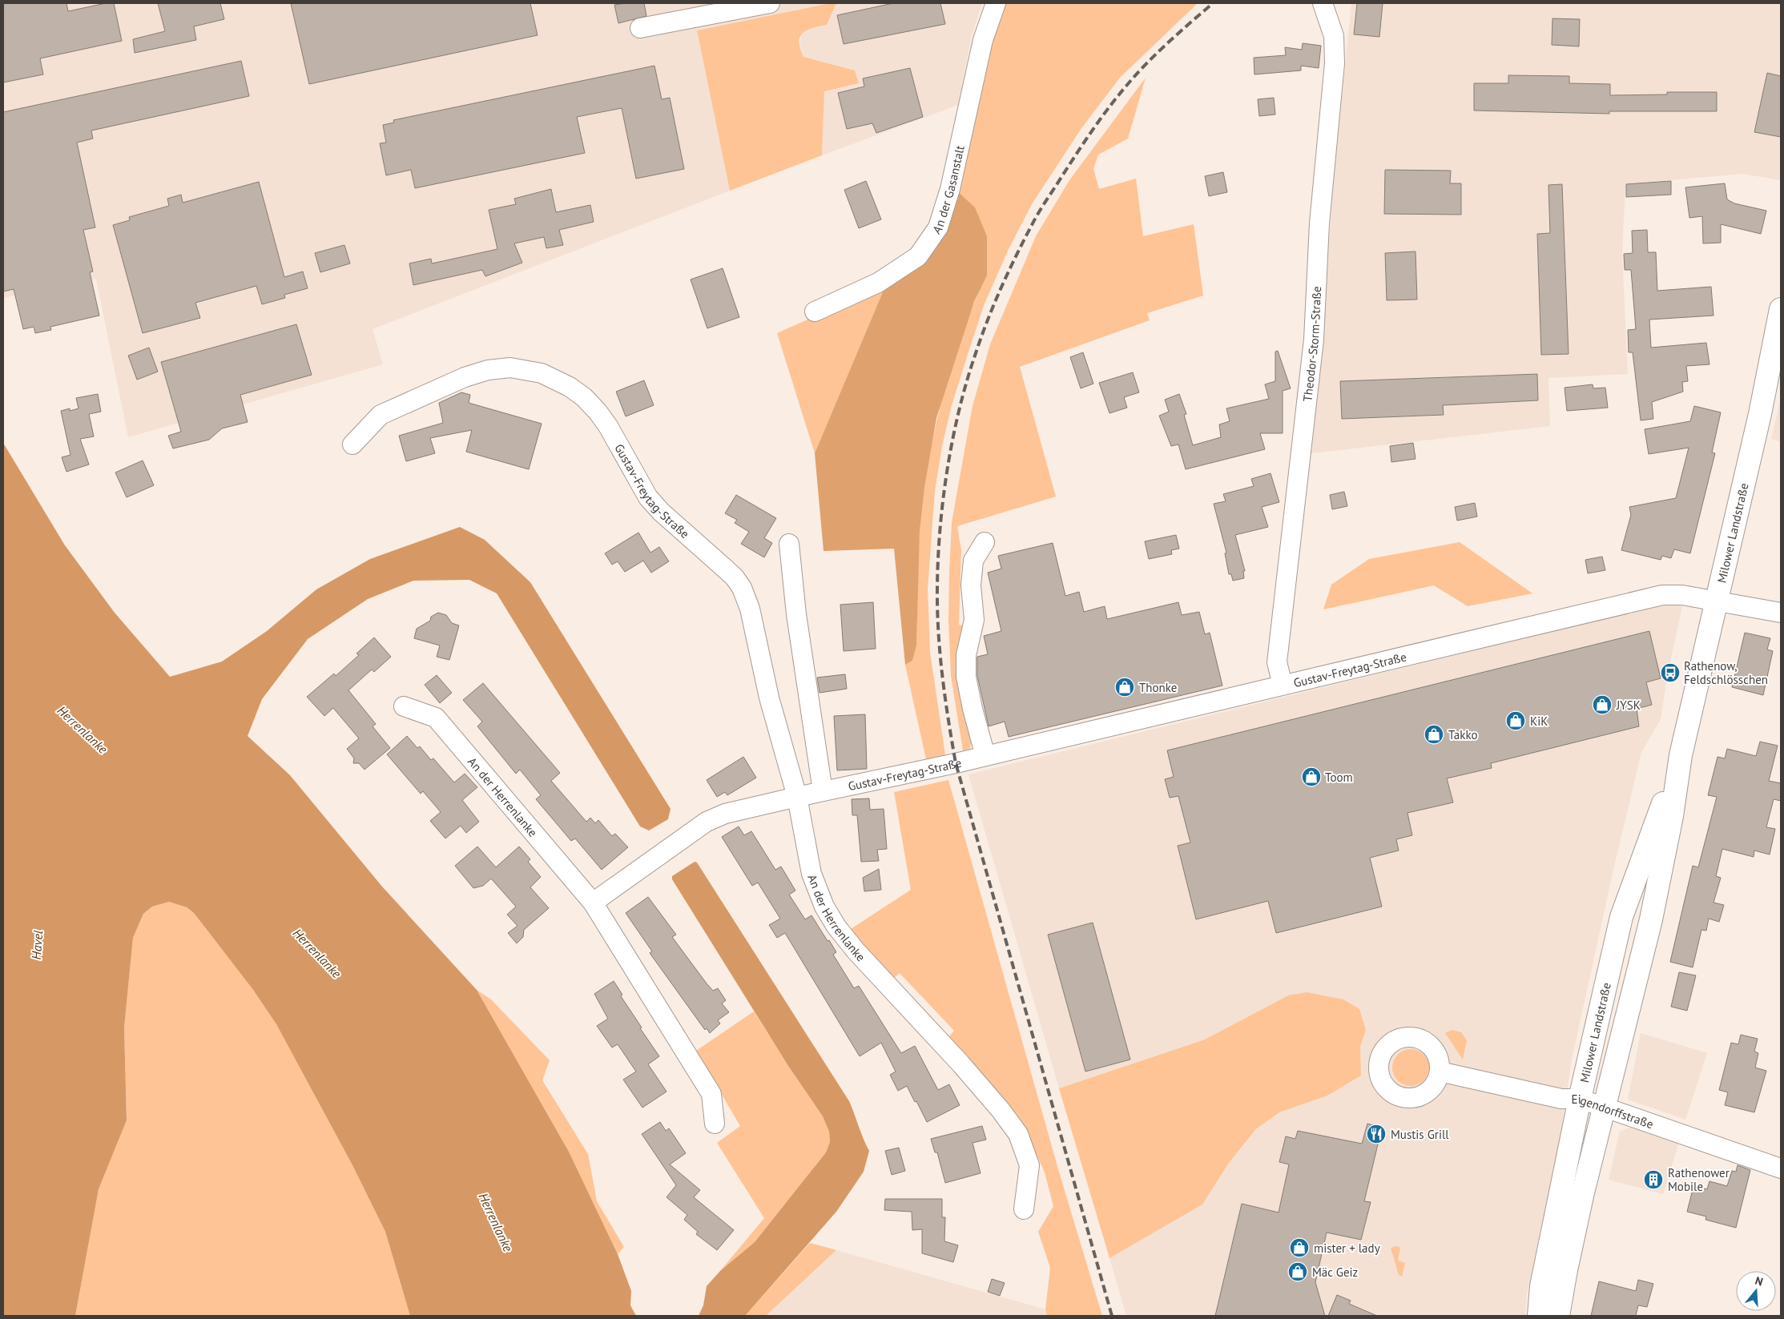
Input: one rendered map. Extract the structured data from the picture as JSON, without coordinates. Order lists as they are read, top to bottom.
{
  "streets": {
    "main road": ["Milower Landstraße"],
    "street": [
      "An der Gasanstalt",
      "Theodor-Storm-Straße",
      "Gustav-Freytag-Straße",
      "An der Herrenlanke",
      "Eigendorffstraße"
    ]
  },
  "crossings": [
    ["Theodor-Storm-Straße", "Gustav-Freytag-Straße"],
    ["Gustav-Freytag-Straße", "Milower Landstraße"],
    ["Gustav-Freytag-Straße", "An der Herrenlanke"],
    ["Milower Landstraße", "Eigendorffstraße"]
  ],
  "water": ["Herrenlanke", "Havel"],
  "places": {
    "bus stop": ["Rathenow, Feldschlösschen"],
    "shop": [
      "Thonke",
      "JYSK",
      "KiK",
      "Takko",
      "Toom",
      "mister + lady",
      "Mäc Geiz"
    ],
    "restaurant": ["Mustis Grill"],
    "building": ["Rathenower Mobile"]
  },
  "north": "top"
}
